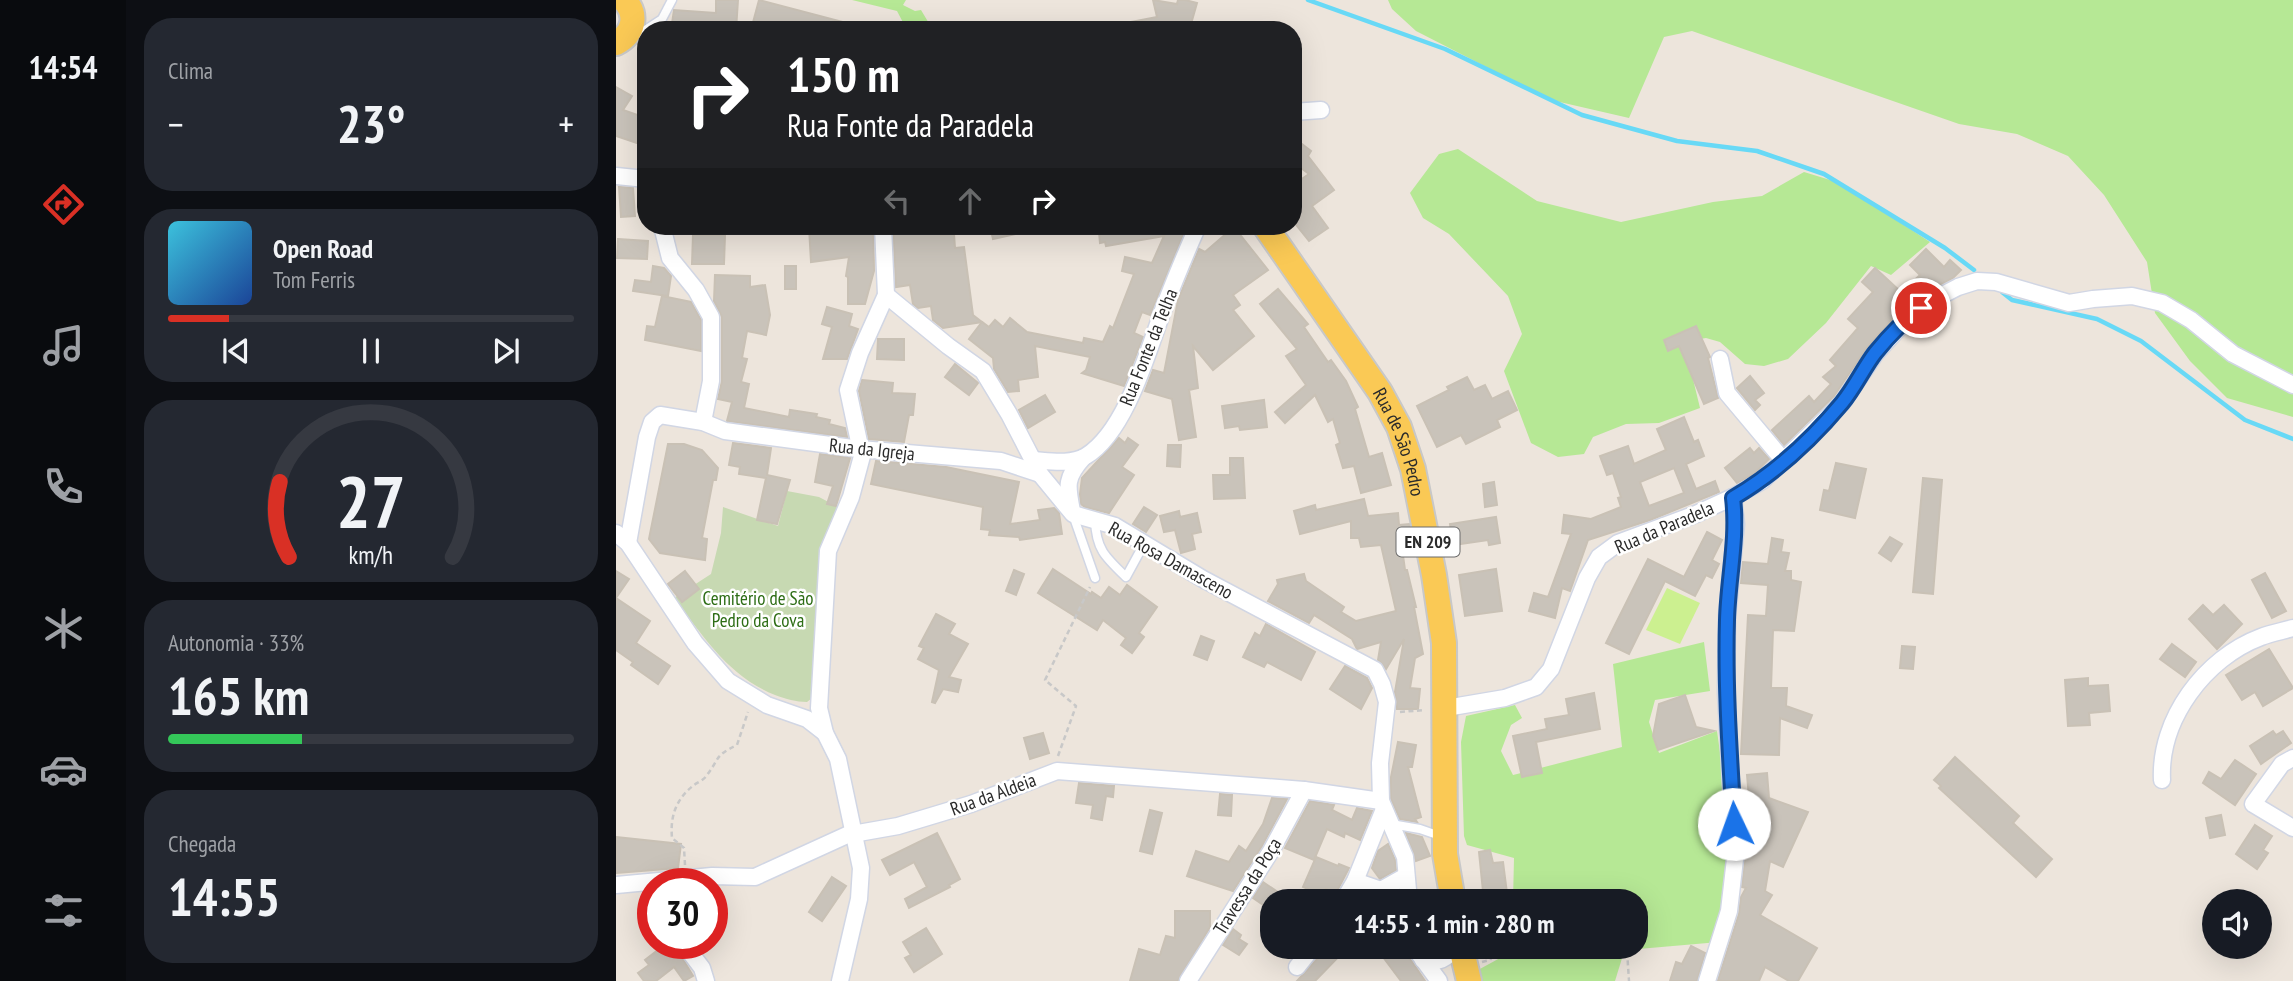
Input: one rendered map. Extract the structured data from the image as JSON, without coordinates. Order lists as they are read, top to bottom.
{
  "streets": {
    "main road": ["Rua de São Pedro", "EN 209"],
    "street": [
      "Rua Fonte da Telha",
      "Rua da Igreja",
      "Rua da Paradela",
      "Rua Rosa Damasceno",
      "Rua da Aldeia",
      "Travessa da Poça"
    ]
  },
  "crossings": [
    ["Rua Fonte da Telha", "Rua Rosa Damasceno"],
    ["Rua de São Pedro", "Rua da Paradela"],
    ["Rua Rosa Damasceno", "Rua da Aldeia"],
    ["Rua da Aldeia", "Travessa da Poça"]
  ],
  "parks": ["Cemitério de São Pedro da Cova"],
  "page": {
    "tabs": "14:54",
    "tile": [
      "Clima",
      ["Autonomia · 33%", "165 km"],
      ["Chegada", "14:55"]
    ],
    "turn": ["150 m", "Rua Fonte da Paradela"],
    "heat": ["−", "23°", "+"],
    "song": ["Open Road", "Tom Ferris"],
    "limit": "30",
    "trip": "14:55 · 1 min · 280 m",
    "gauge": ["27", "km/h"]
  }
}
